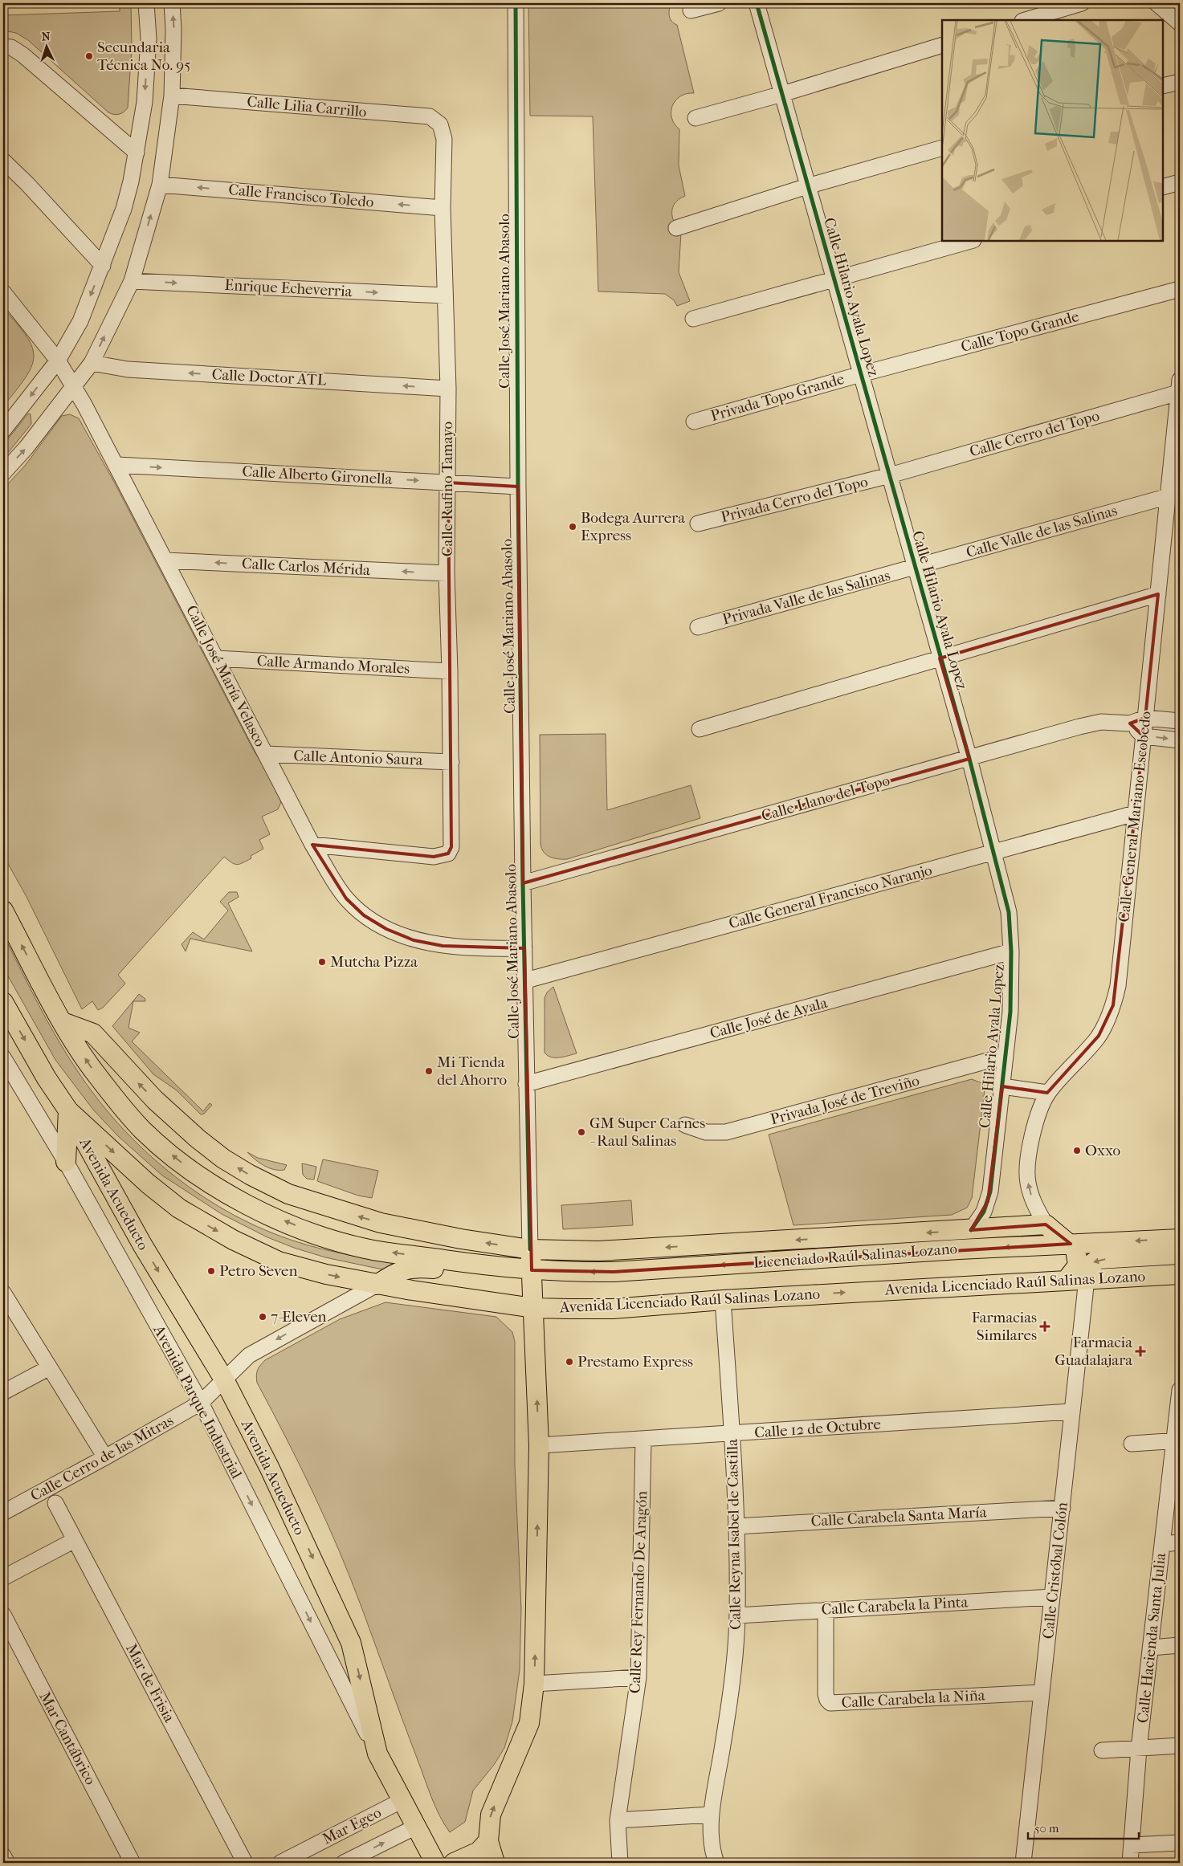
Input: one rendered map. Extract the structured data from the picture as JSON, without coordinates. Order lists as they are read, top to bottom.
{
  "streets": {
    "main road": ["Avenida Acueducto", "Licenciado Raúl Salinas Lozano", "Avenida Licenciado Raúl Salinas Lozano"],
    "street": [
      "Calle Lilia Carrillo",
      "Calle Francisco Toledo",
      "Enrique Echeverria",
      "Calle Hilario Ayala Lopez",
      "Calle José Mariano Abasolo",
      "Calle Topo Grande",
      "Calle Doctor ATL",
      "Privada Topo Grande",
      "Calle Cerro del Topo",
      "Calle Alberto Gironella",
      "Calle Rufino Tamayo",
      "Privada Cerro del Topo",
      "Calle Valle de las Salinas",
      "Calle Carlos Mérida",
      "Privada Valle de las Salinas",
      "Calle Armando Morales",
      "Calle José María Velasco",
      "Calle Antonio Saura",
      "Calle Llano del Topo",
      "Calle General Mariano Escobedo",
      "Calle General Francisco Naranjo",
      "Calle José de Ayala",
      "Privada José de Treviño",
      "Avenida Parque Industrial",
      "Calle 12 de Octubre",
      "Calle Cerro de las Mitras",
      "Calle Carabela Santa María",
      "Calle Reyna Isabel de Castilla",
      "Calle Cristóbal Colón",
      "Calle Rey Fernando De Aragón",
      "Calle Carabela la Pinta",
      "Calle Hacienda Santa Julia",
      "Mar de Frisia",
      "Calle Carabela la Niña",
      "Mar Cantábrico",
      "Mar Egeo"
    ]
  },
  "crossings": [
    ["Calle Lilia Carrillo", "Calle Rufino Tamayo"],
    ["Calle Francisco Toledo", "Calle Rufino Tamayo"],
    ["Enrique Echeverria", "Calle Rufino Tamayo"],
    ["Calle Hilario Ayala Lopez", "Calle Topo Grande"],
    ["Calle Hilario Ayala Lopez", "Privada Topo Grande"],
    ["Calle Hilario Ayala Lopez", "Calle Cerro del Topo"],
    ["Calle Hilario Ayala Lopez", "Privada Cerro del Topo"],
    ["Calle Hilario Ayala Lopez", "Calle Valle de las Salinas"],
    ["Calle Hilario Ayala Lopez", "Privada Valle de las Salinas"],
    ["Calle Hilario Ayala Lopez", "Calle Llano del Topo"],
    ["Calle Hilario Ayala Lopez", "Calle General Francisco Naranjo"],
    ["Calle Hilario Ayala Lopez", "Calle José de Ayala"],
    ["Calle Hilario Ayala Lopez", "Privada José de Treviño"],
    ["Calle José Mariano Abasolo", "Calle Alberto Gironella"],
    ["Calle José Mariano Abasolo", "Calle José María Velasco"],
    ["Calle José Mariano Abasolo", "Calle Llano del Topo"],
    ["Calle José Mariano Abasolo", "Calle General Francisco Naranjo"],
    ["Calle José Mariano Abasolo", "Calle José de Ayala"],
    ["Calle Topo Grande", "Privada Topo Grande"],
    ["Calle Doctor ATL", "Calle Rufino Tamayo"],
    ["Calle Cerro del Topo", "Privada Cerro del Topo"],
    ["Calle Cerro del Topo", "Calle General Mariano Escobedo"],
    ["Calle Alberto Gironella", "Calle Rufino Tamayo"],
    ["Calle Alberto Gironella", "Calle José María Velasco"],
    ["Calle Rufino Tamayo", "Calle Carlos Mérida"],
    ["Calle Rufino Tamayo", "Calle Armando Morales"],
    ["Calle Rufino Tamayo", "Calle José María Velasco"],
    ["Calle Rufino Tamayo", "Calle Antonio Saura"],
    ["Calle Valle de las Salinas", "Privada Valle de las Salinas"],
    ["Calle Valle de las Salinas", "Calle General Mariano Escobedo"],
    ["Calle Carlos Mérida", "Calle José María Velasco"],
    ["Calle Armando Morales", "Calle José María Velasco"],
    ["Calle José María Velasco", "Calle Antonio Saura"],
    ["Calle Llano del Topo", "Calle General Mariano Escobedo"],
    ["Calle General Mariano Escobedo", "Calle General Francisco Naranjo"],
    ["Avenida Acueducto", "Avenida Licenciado Raúl Salinas Lozano"],
    ["Avenida Acueducto", "Avenida Parque Industrial"],
    ["Avenida Acueducto", "Calle Cerro de las Mitras"],
    ["Avenida Acueducto", "Mar Egeo"],
    ["Avenida Licenciado Raúl Salinas Lozano", "Calle Cerro de las Mitras"],
    ["Avenida Licenciado Raúl Salinas Lozano", "Calle Reyna Isabel de Castilla"],
    ["Avenida Licenciado Raúl Salinas Lozano", "Calle Cristóbal Colón"],
    ["Avenida Parque Industrial", "Calle Cerro de las Mitras"],
    ["Calle 12 de Octubre", "Calle Reyna Isabel de Castilla"],
    ["Calle 12 de Octubre", "Calle Cristóbal Colón"],
    ["Calle 12 de Octubre", "Calle Rey Fernando De Aragón"],
    ["Calle Carabela Santa María", "Calle Reyna Isabel de Castilla"],
    ["Calle Carabela Santa María", "Calle Cristóbal Colón"],
    ["Calle Reyna Isabel de Castilla", "Calle Carabela la Pinta"],
    ["Calle Cristóbal Colón", "Calle Carabela la Pinta"],
    ["Calle Cristóbal Colón", "Calle Carabela la Niña"],
    ["Calle Carabela la Pinta", "Calle Carabela la Niña"]
  ],
  "one_way": [
    "Calle Francisco Toledo",
    "Enrique Echeverria",
    "Calle Doctor ATL",
    "Calle Alberto Gironella",
    "Calle Carlos Mérida",
    "Avenida Acueducto",
    "Avenida Parque Industrial",
    "Calle Cerro de las Mitras"
  ],
  "places": {
    "other": [
      "Secundaria Técnica No. 95",
      "Bodega Aurrera Express",
      "Mutcha Pizza",
      "Mi Tienda del Ahorro",
      "GM Super Carnes - Raul Salinas",
      "Oxxo",
      "Petro Seven",
      "7-Eleven",
      "Prestamo Express"
    ],
    "health": ["Farmacias Similares", "Farmacia Guadalajara"]
  },
  "scale_bar": "50 m",
  "north": "top"
}
